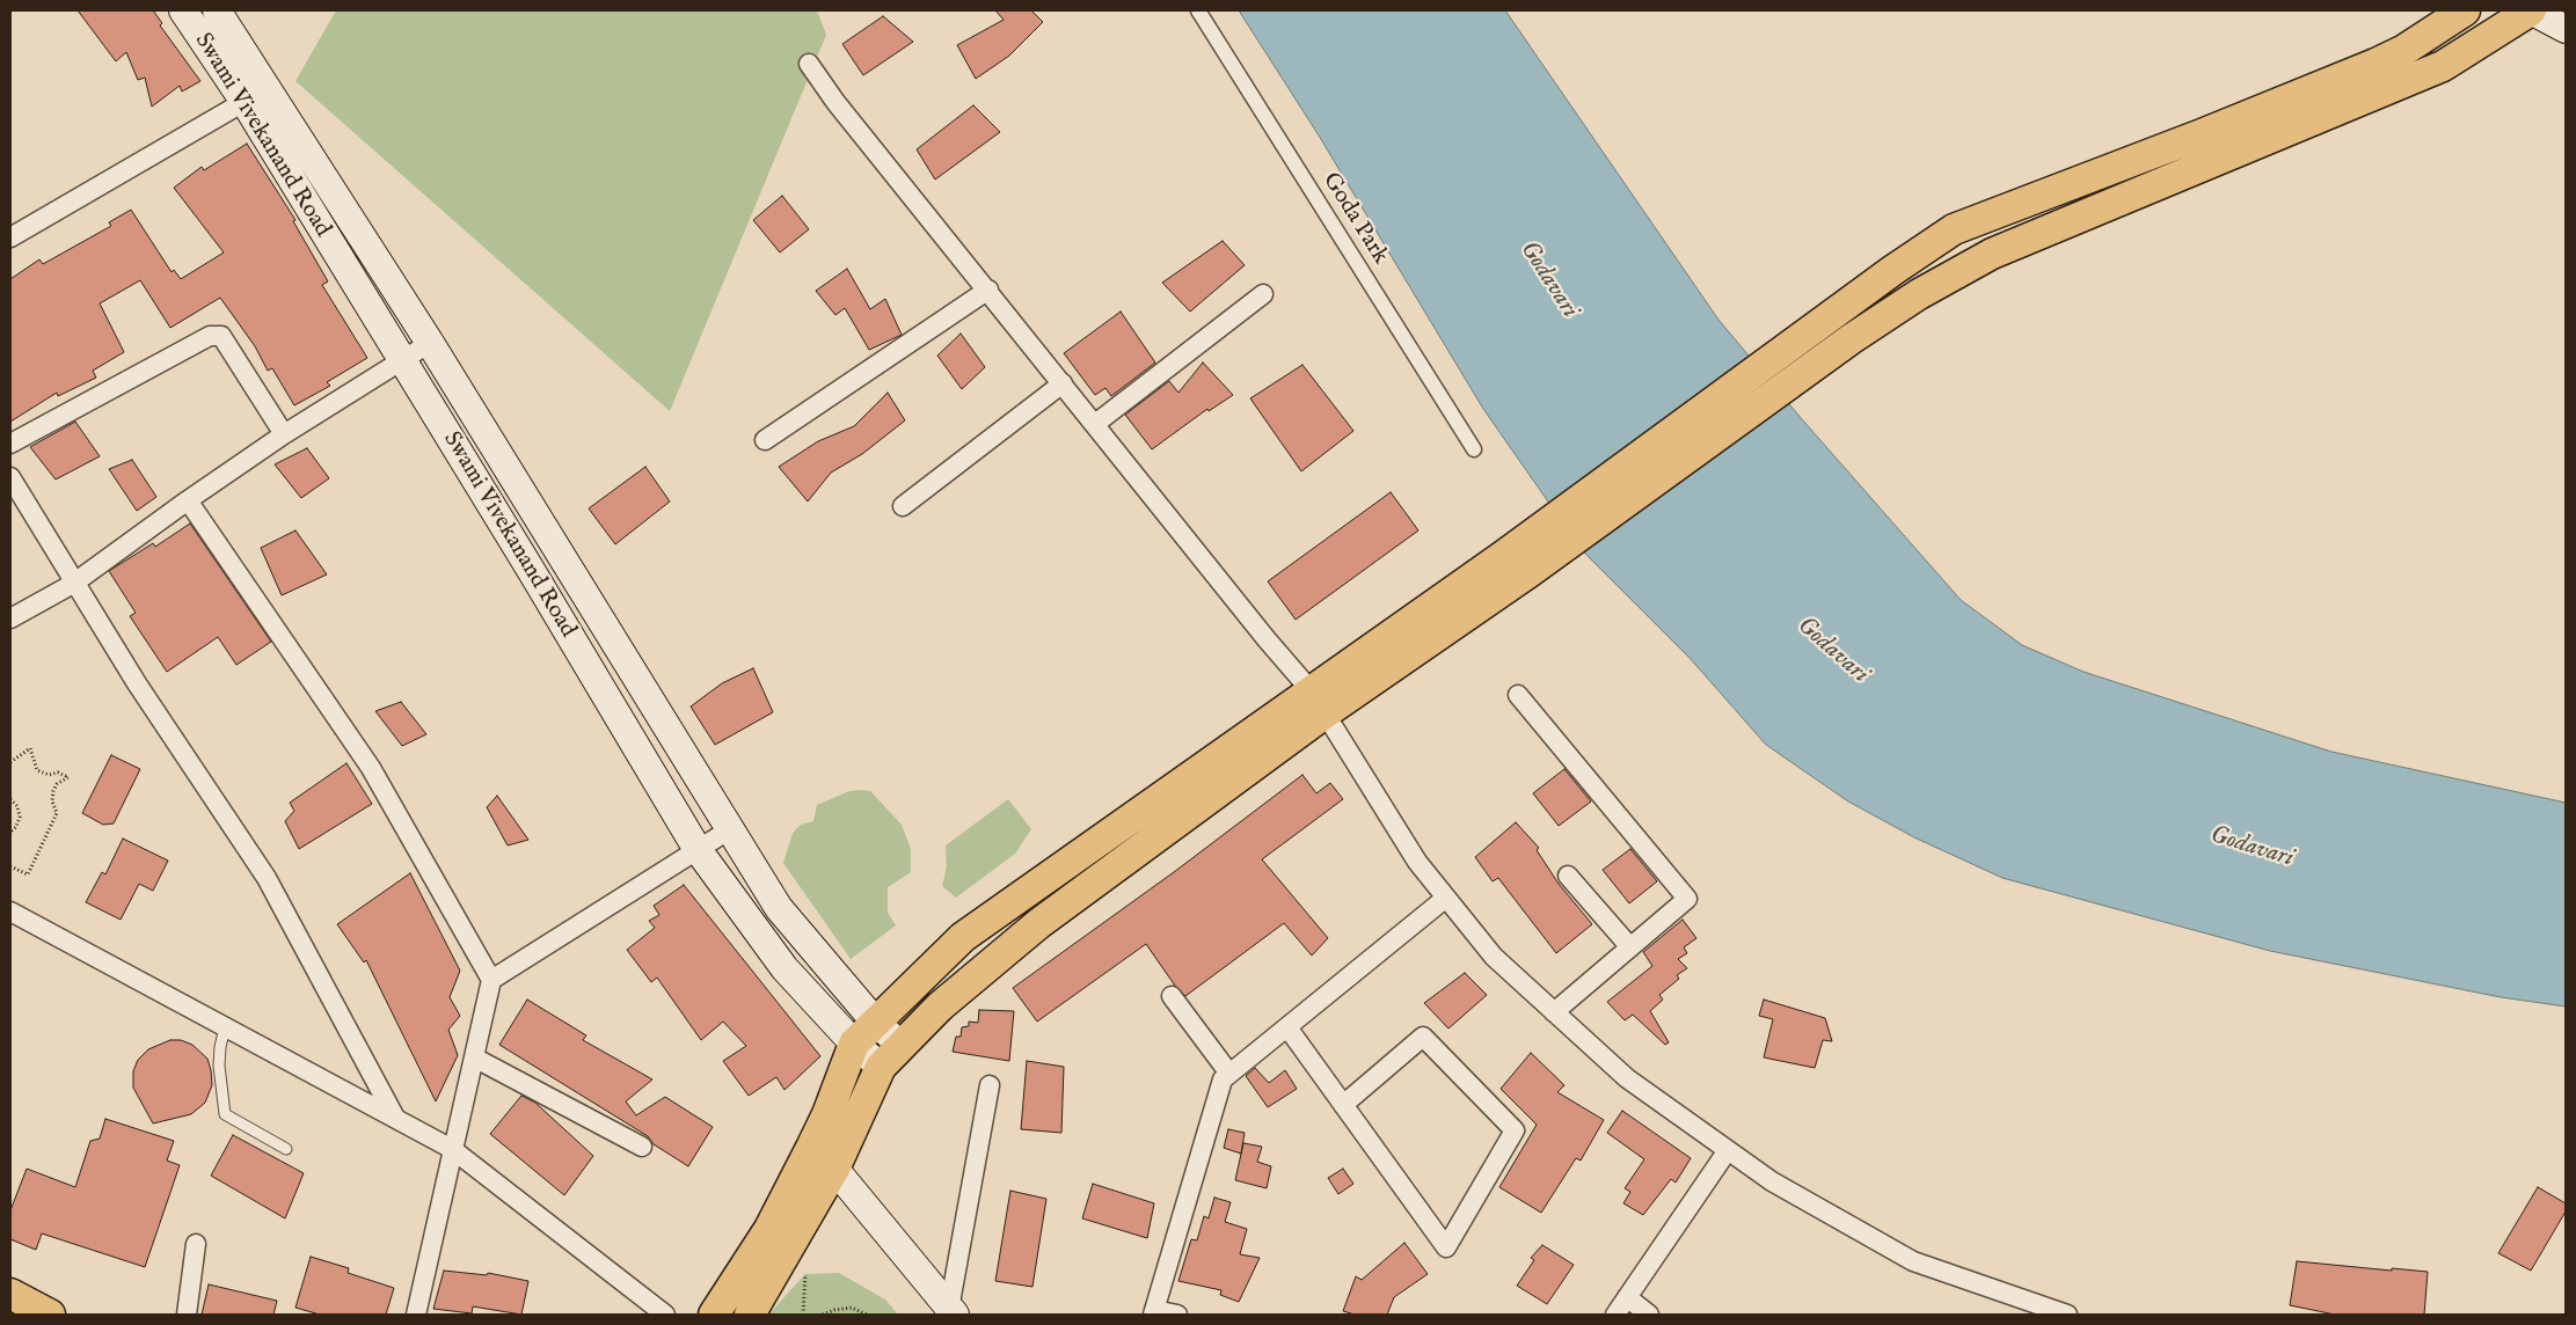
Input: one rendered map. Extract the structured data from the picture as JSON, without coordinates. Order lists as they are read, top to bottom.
{
  "streets": {
    "main road": ["Swami Vivekanand Road"],
    "street": ["Goda Park"]
  },
  "water": ["Godavari"]
}
